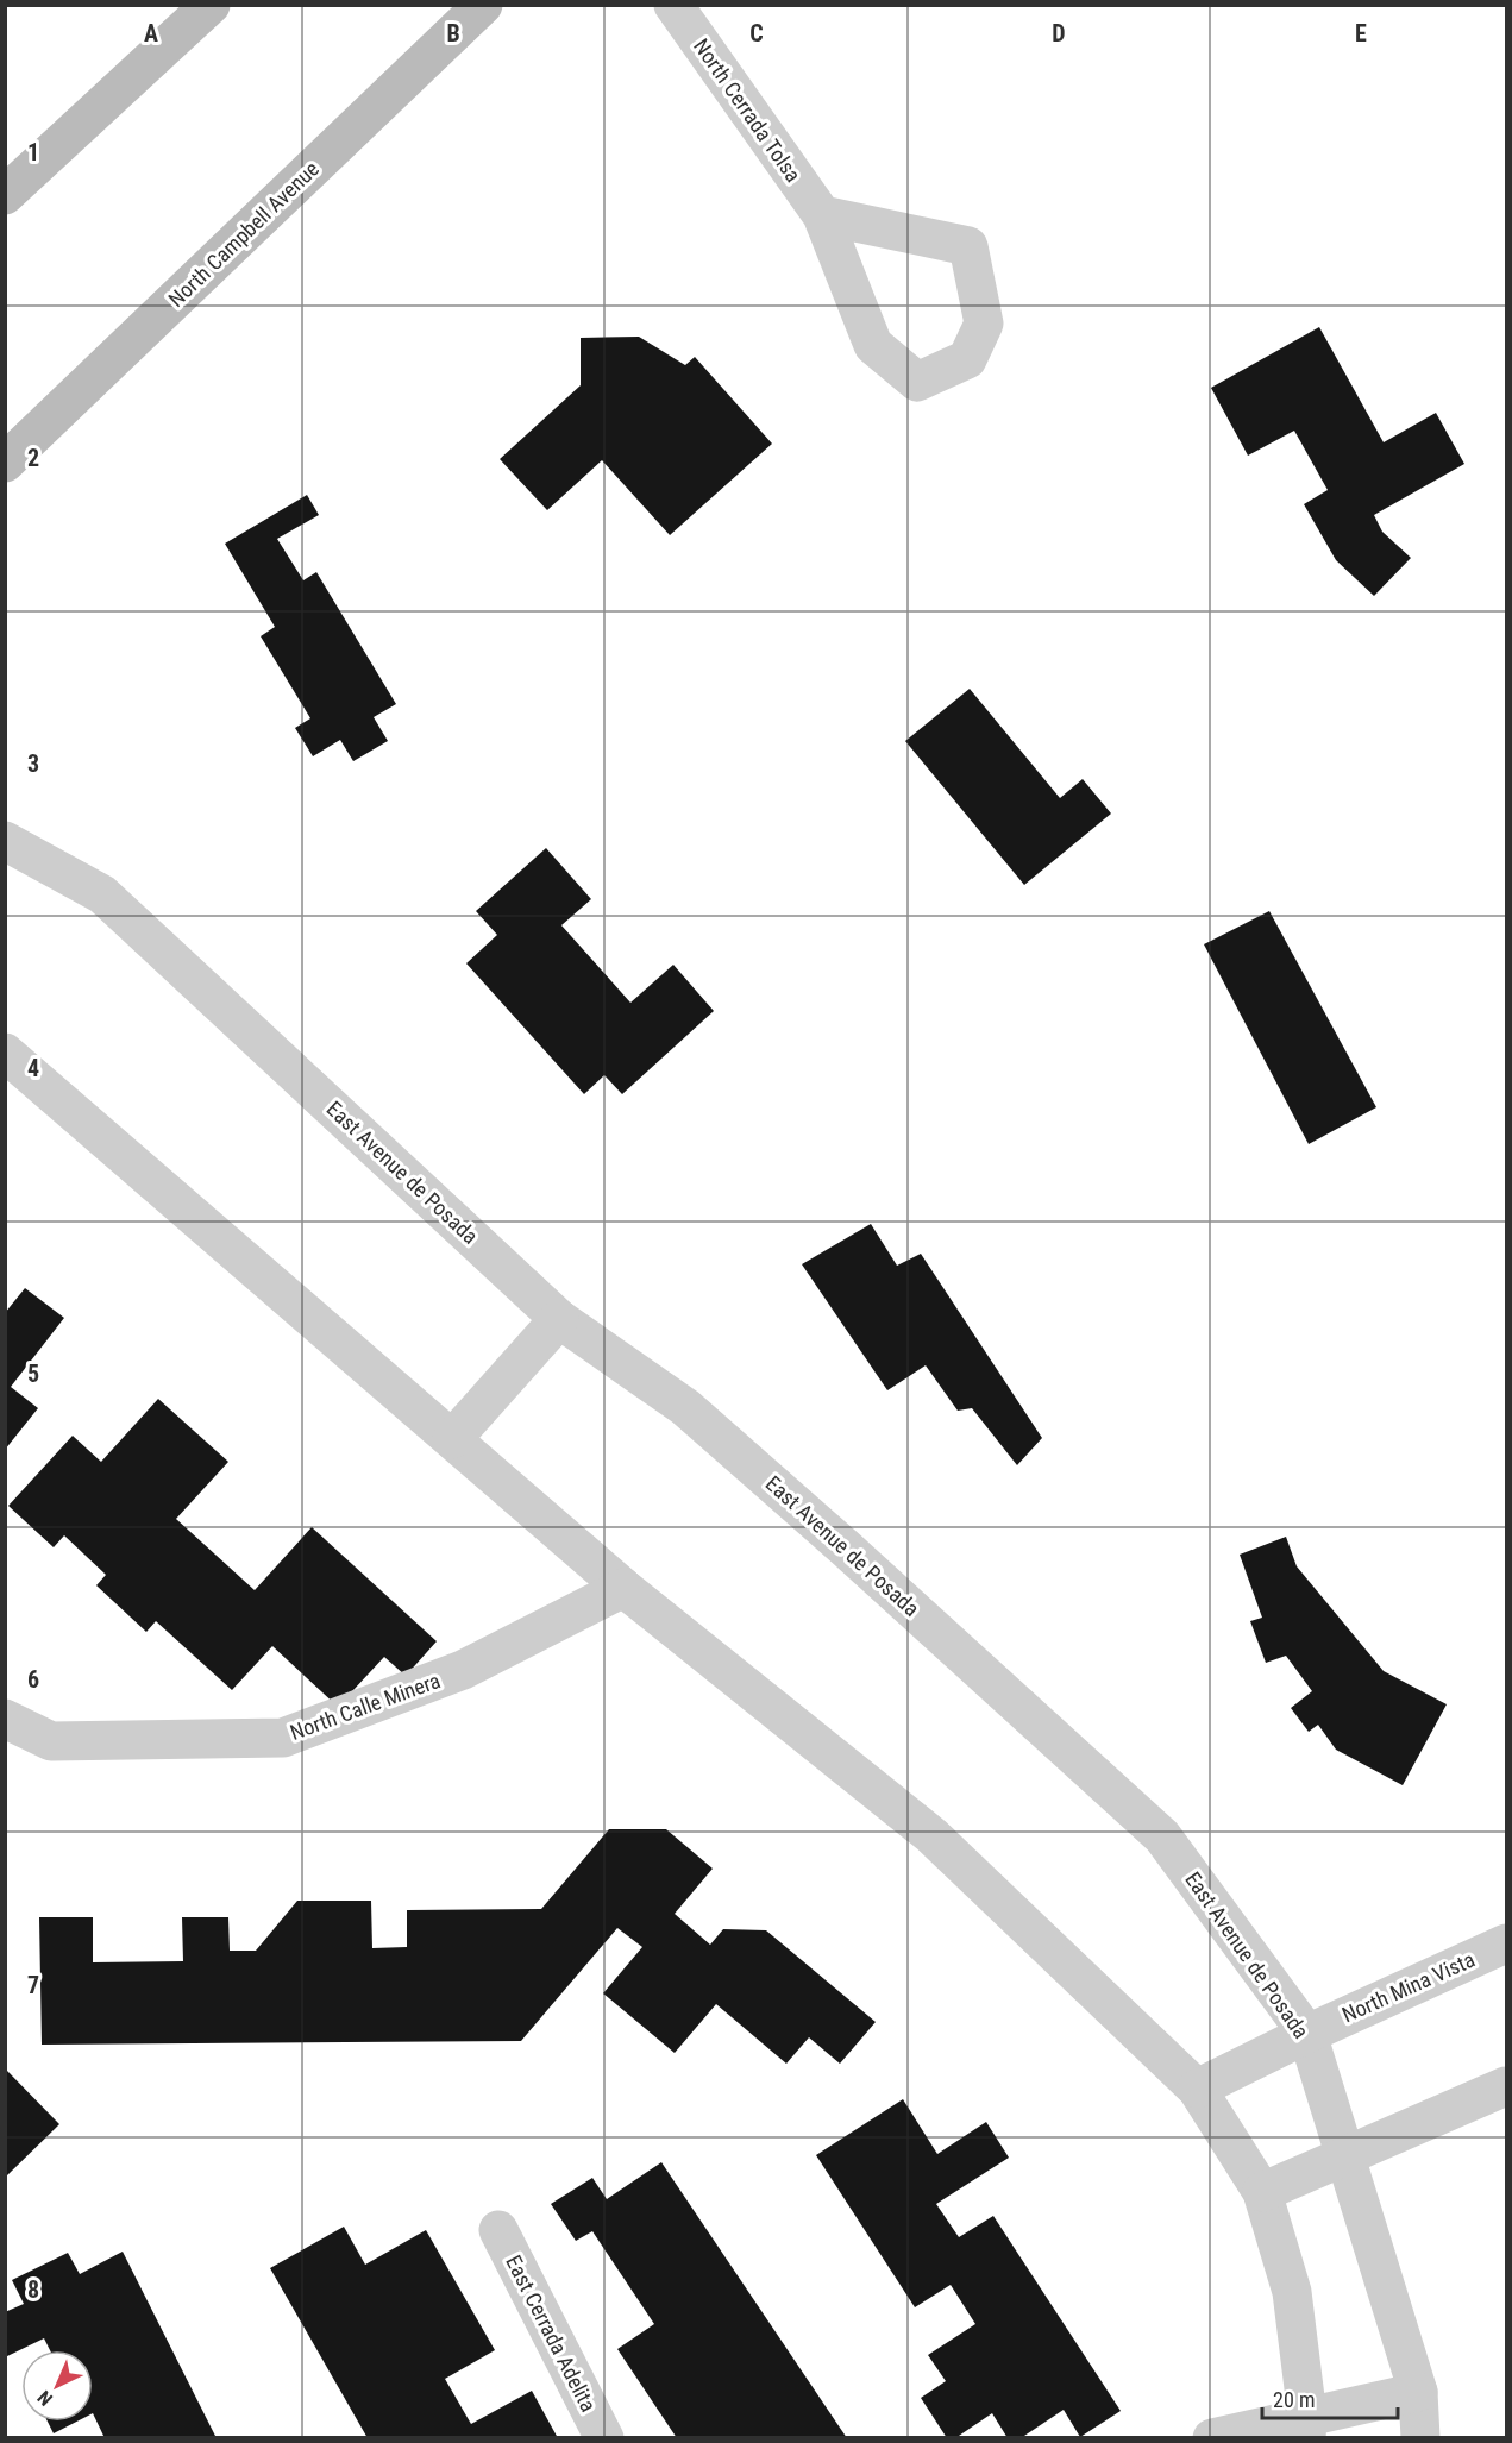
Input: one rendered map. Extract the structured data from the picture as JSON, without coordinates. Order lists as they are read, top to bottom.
{
  "streets": {
    "main road": ["North Campbell Avenue"],
    "street": [
      "North Cerrada Tolsa",
      "East Avenue de Posada",
      "North Calle Minera",
      "North Mina Vista",
      "East Cerrada Adelita"
    ]
  },
  "crossings": [
    ["East Avenue de Posada", "North Mina Vista"]
  ],
  "scale_bar": "20 m",
  "north": "bottom left",
  "grid": {
    "columns": [
      "A",
      "B",
      "C",
      "D",
      "E"
    ],
    "rows": [
      "1",
      "2",
      "3",
      "4",
      "5",
      "6",
      "7",
      "8"
    ]
  }
}
